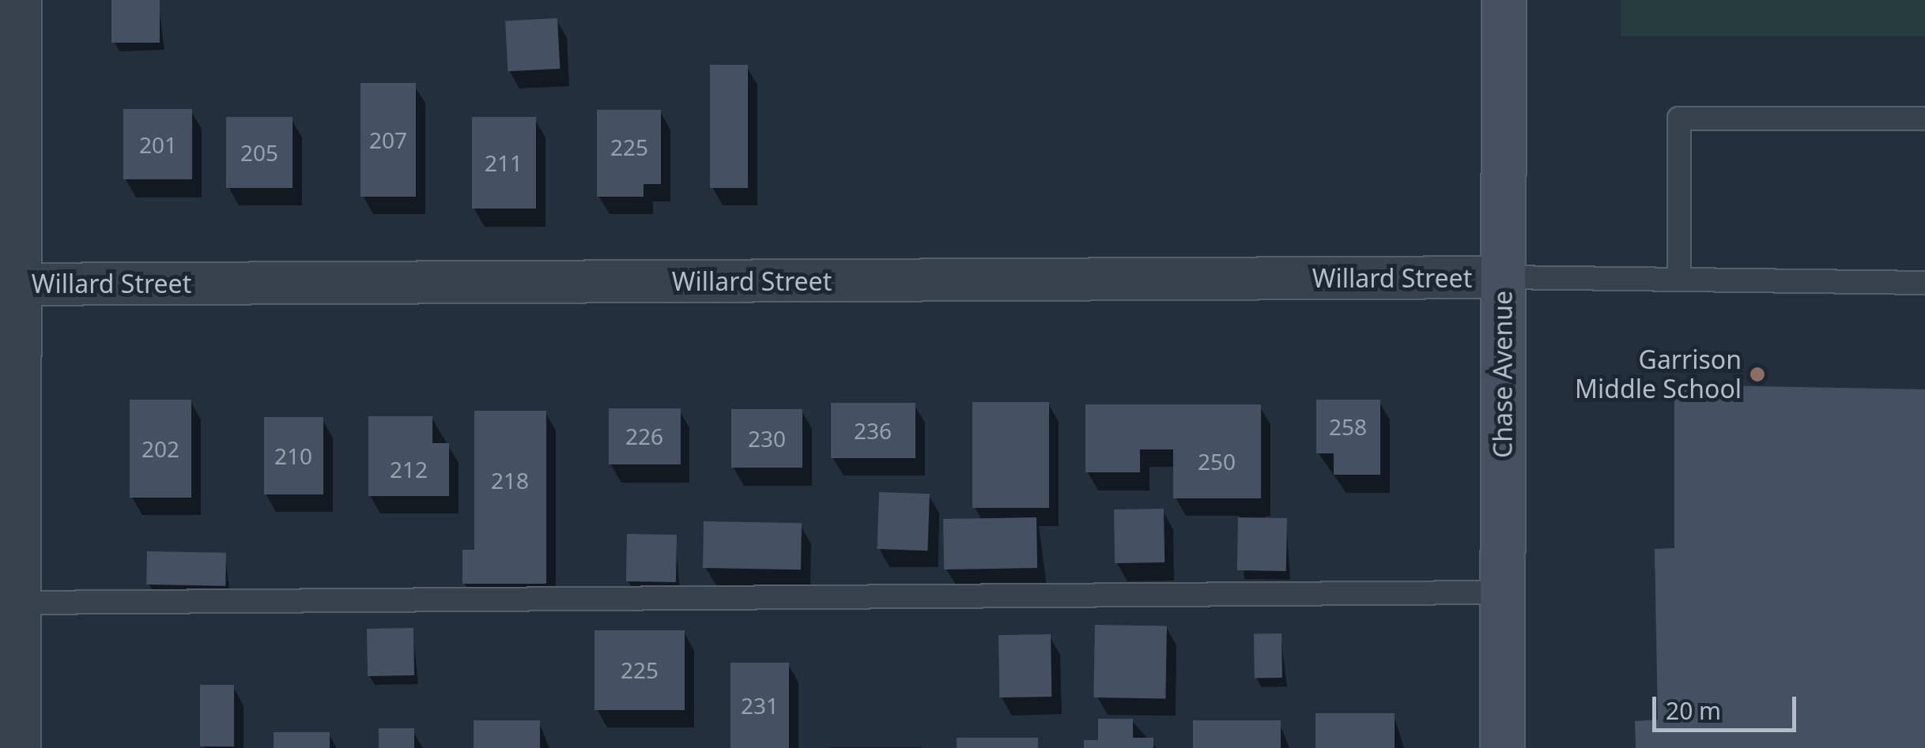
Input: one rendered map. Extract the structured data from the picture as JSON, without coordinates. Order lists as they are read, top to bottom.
{
  "streets": {
    "street": ["Willard Street", "Chase Avenue"]
  },
  "crossings": [
    ["Willard Street", "Chase Avenue"]
  ],
  "places": ["Garrison Middle School"],
  "house_numbers": [
    "207",
    "201",
    "225",
    "205",
    "211",
    "258",
    "236",
    "226",
    "230",
    "202",
    "210",
    "250",
    "212",
    "218",
    "225",
    "231"
  ],
  "scale_bar": "20 m"
}
